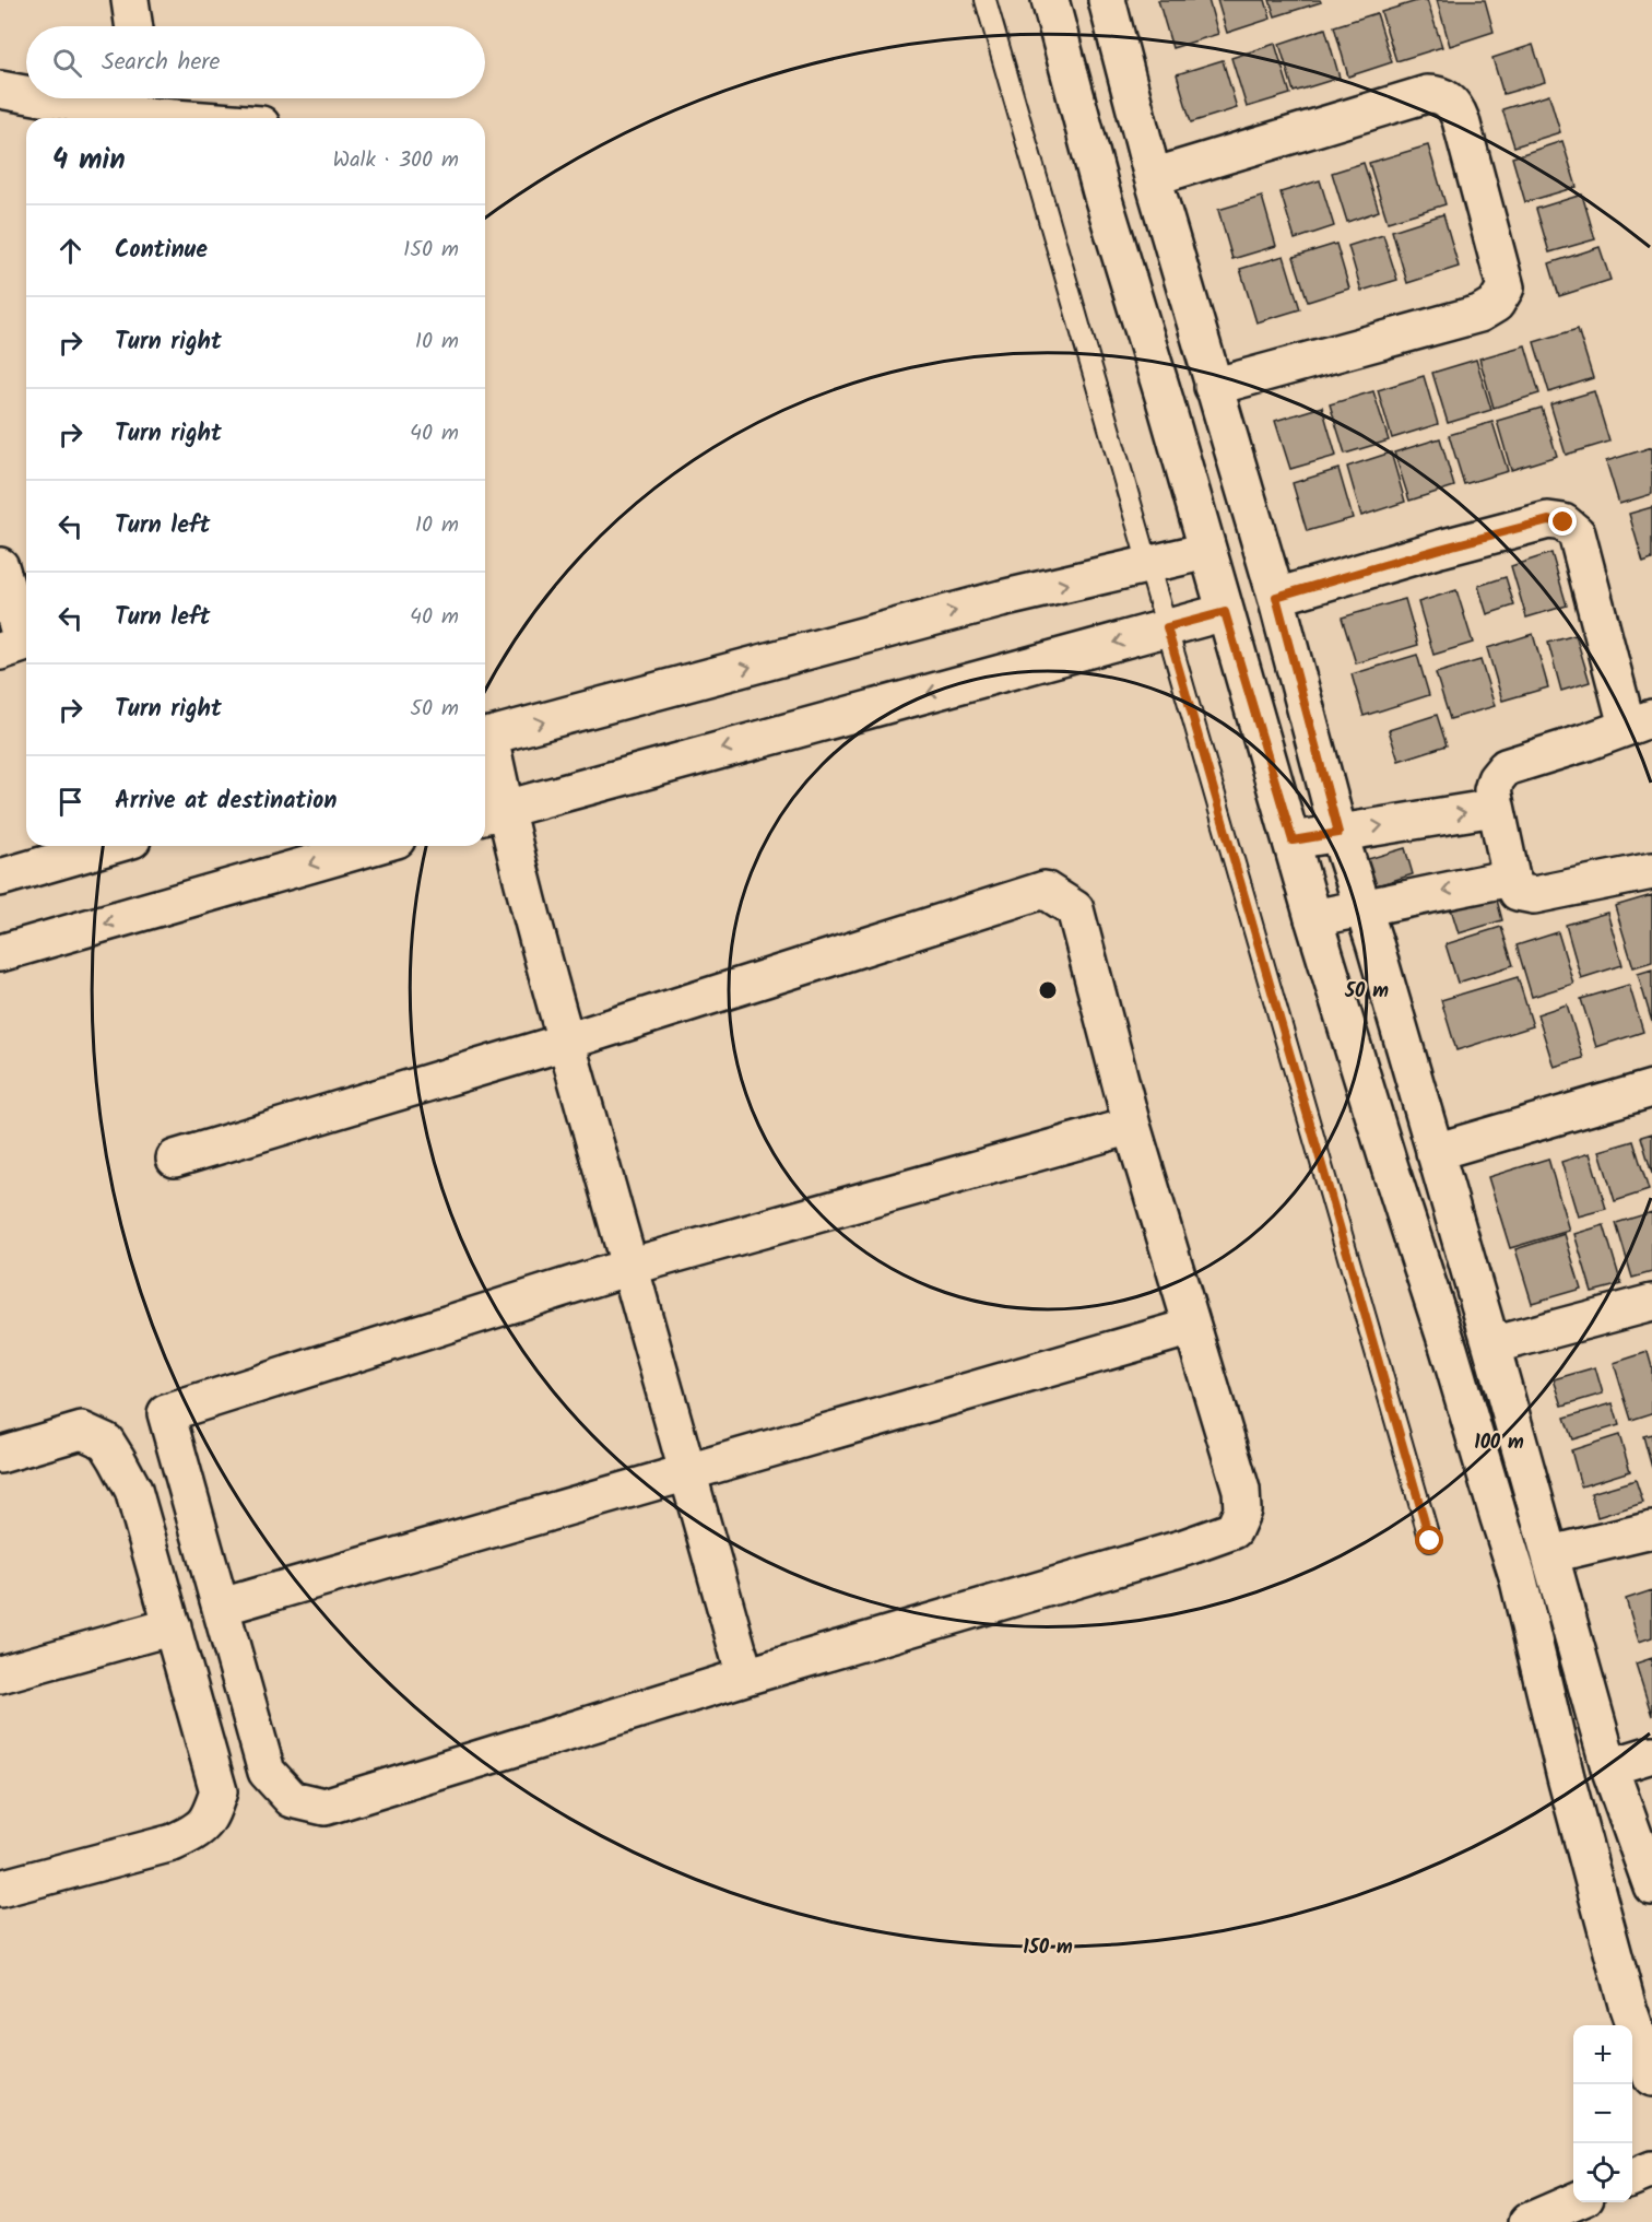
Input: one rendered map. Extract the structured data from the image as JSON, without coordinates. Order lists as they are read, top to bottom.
{
  "page": {
    "search": "Search here",
    "heading": ["4 min", "Walk · 300 m"],
    "list": [
      ["Continue", "150 m"],
      ["Turn right", "10 m"],
      ["Turn right", "40 m"],
      ["Turn left", "10 m"],
      ["Turn left", "40 m"],
      ["Turn right", "50 m"],
      "Arrive at destination"
    ],
    "map_buttons": ["+", "−"]
  },
  "rings": ["50 m", "100 m", "150 m"]
}
